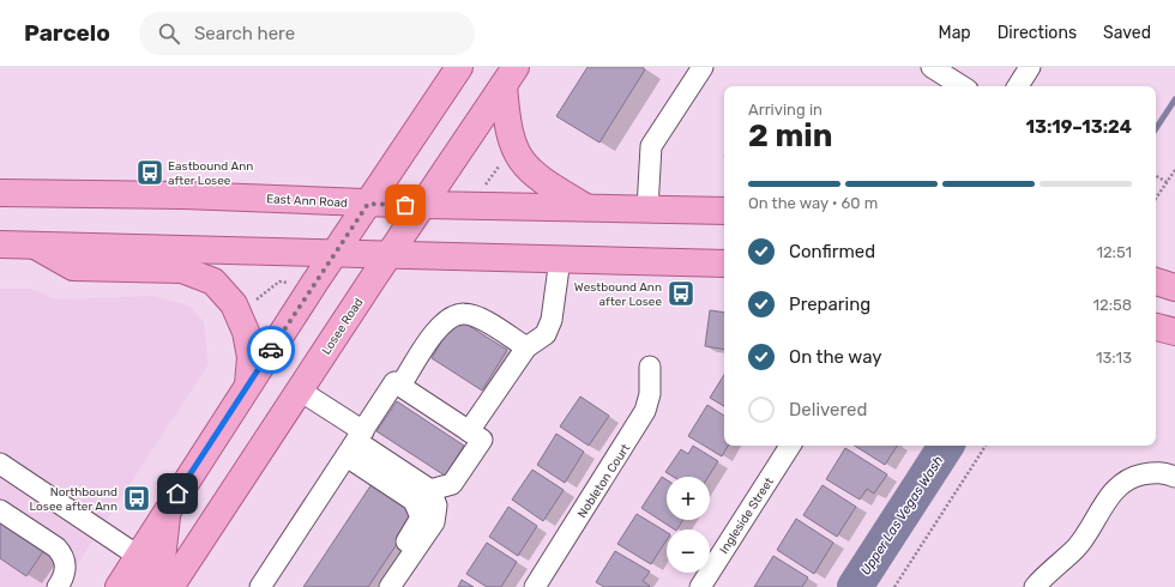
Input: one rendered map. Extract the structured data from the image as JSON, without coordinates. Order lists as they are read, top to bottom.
{
  "streets": {
    "main road": ["East Ann Road", "Losee Road"],
    "street": ["Nobleton Court", "Ingleside Street"]
  },
  "crossings": [
    ["East Ann Road", "Losee Road"]
  ],
  "water": ["Upper Las Vegas Wash"],
  "places": {
    "bus stop": ["Eastbound Ann after Losee", "Westbound Ann after Losee", "Northbound Losee after Ann"]
  },
  "page": {
    "header": "Parcelo",
    "search": "Search here",
    "nav": ["Map", "Directions", "Saved"],
    "heading": ["2 min", "Arriving in", "13:19–13:24"],
    "bar": "On the way · 60 m",
    "list": [
      ["Confirmed", "12:51"],
      ["Preparing", "12:58"],
      ["On the way", "13:13"],
      "Delivered"
    ],
    "map_buttons": ["+", "−"]
  }
}
